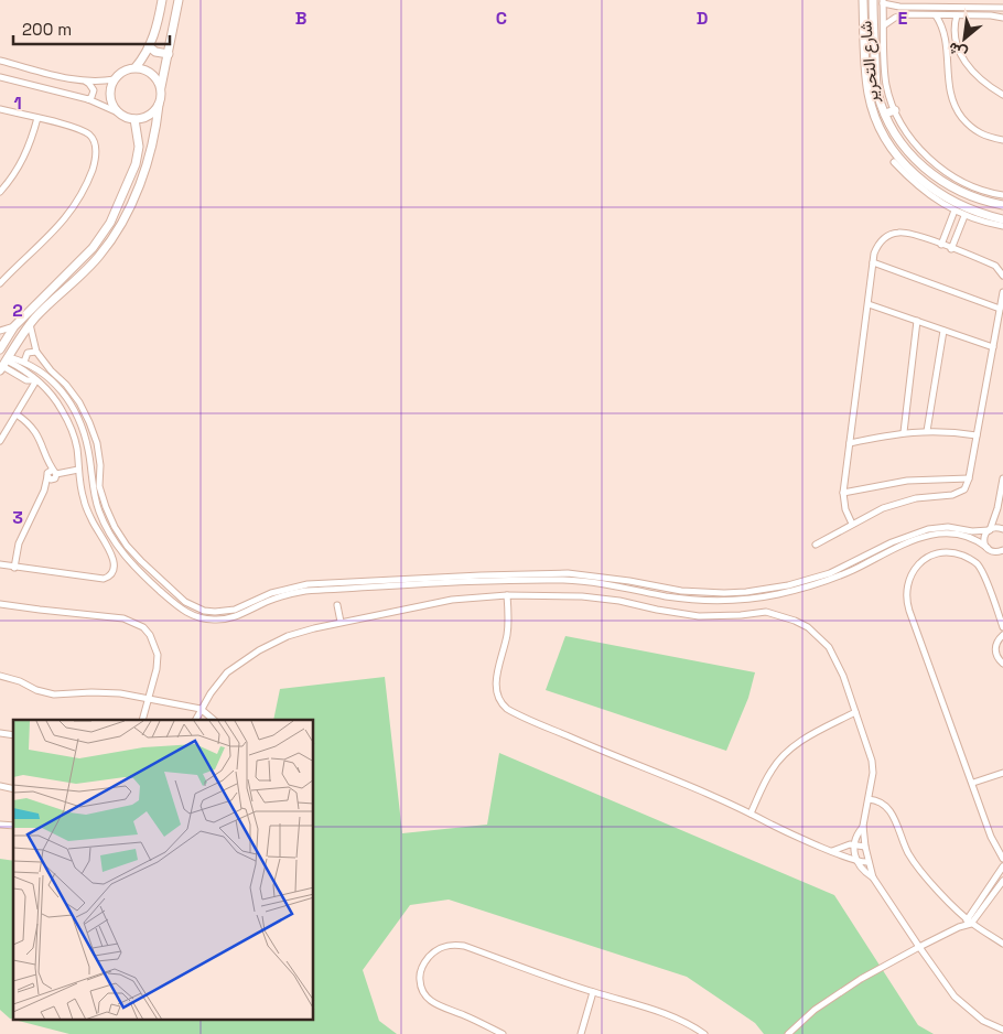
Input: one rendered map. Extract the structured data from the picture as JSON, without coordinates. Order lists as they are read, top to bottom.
{
  "streets": {
    "main road": ["شارع التحرير"]
  },
  "scale_bar": "200 m",
  "north": "bottom left",
  "grid": {
    "columns": [
      "B",
      "C",
      "D",
      "E"
    ],
    "rows": ["1", "2", "3"]
  }
}
